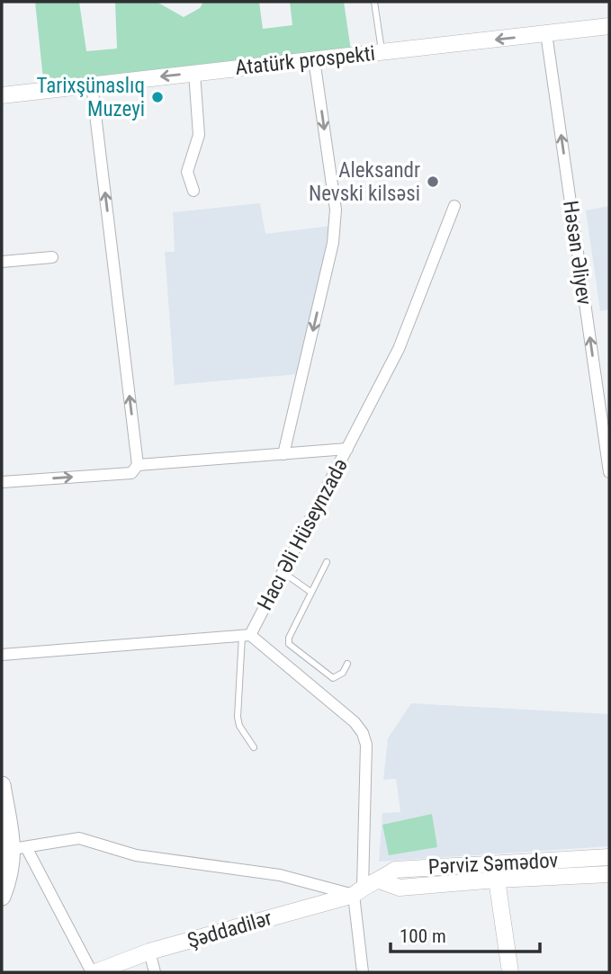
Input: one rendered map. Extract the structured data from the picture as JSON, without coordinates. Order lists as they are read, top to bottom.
{
  "streets": {
    "street": [
      "Atatürk prospekti",
      "Həsən Əliyev",
      "Hacı Əli Hüseynzadə",
      "Pərviz Səmədov",
      "Şəddadilər"
    ]
  },
  "crossings": [
    ["Atatürk prospekti", "Həsən Əliyev"],
    ["Pərviz Səmədov", "Şəddadilər"]
  ],
  "one_way": ["Atatürk prospekti", "Həsən Əliyev"],
  "places": ["Tarixşünaslıq Muzeyi", "Aleksandr Nevski kilsəsi"],
  "scale_bar": "100 m"
}
